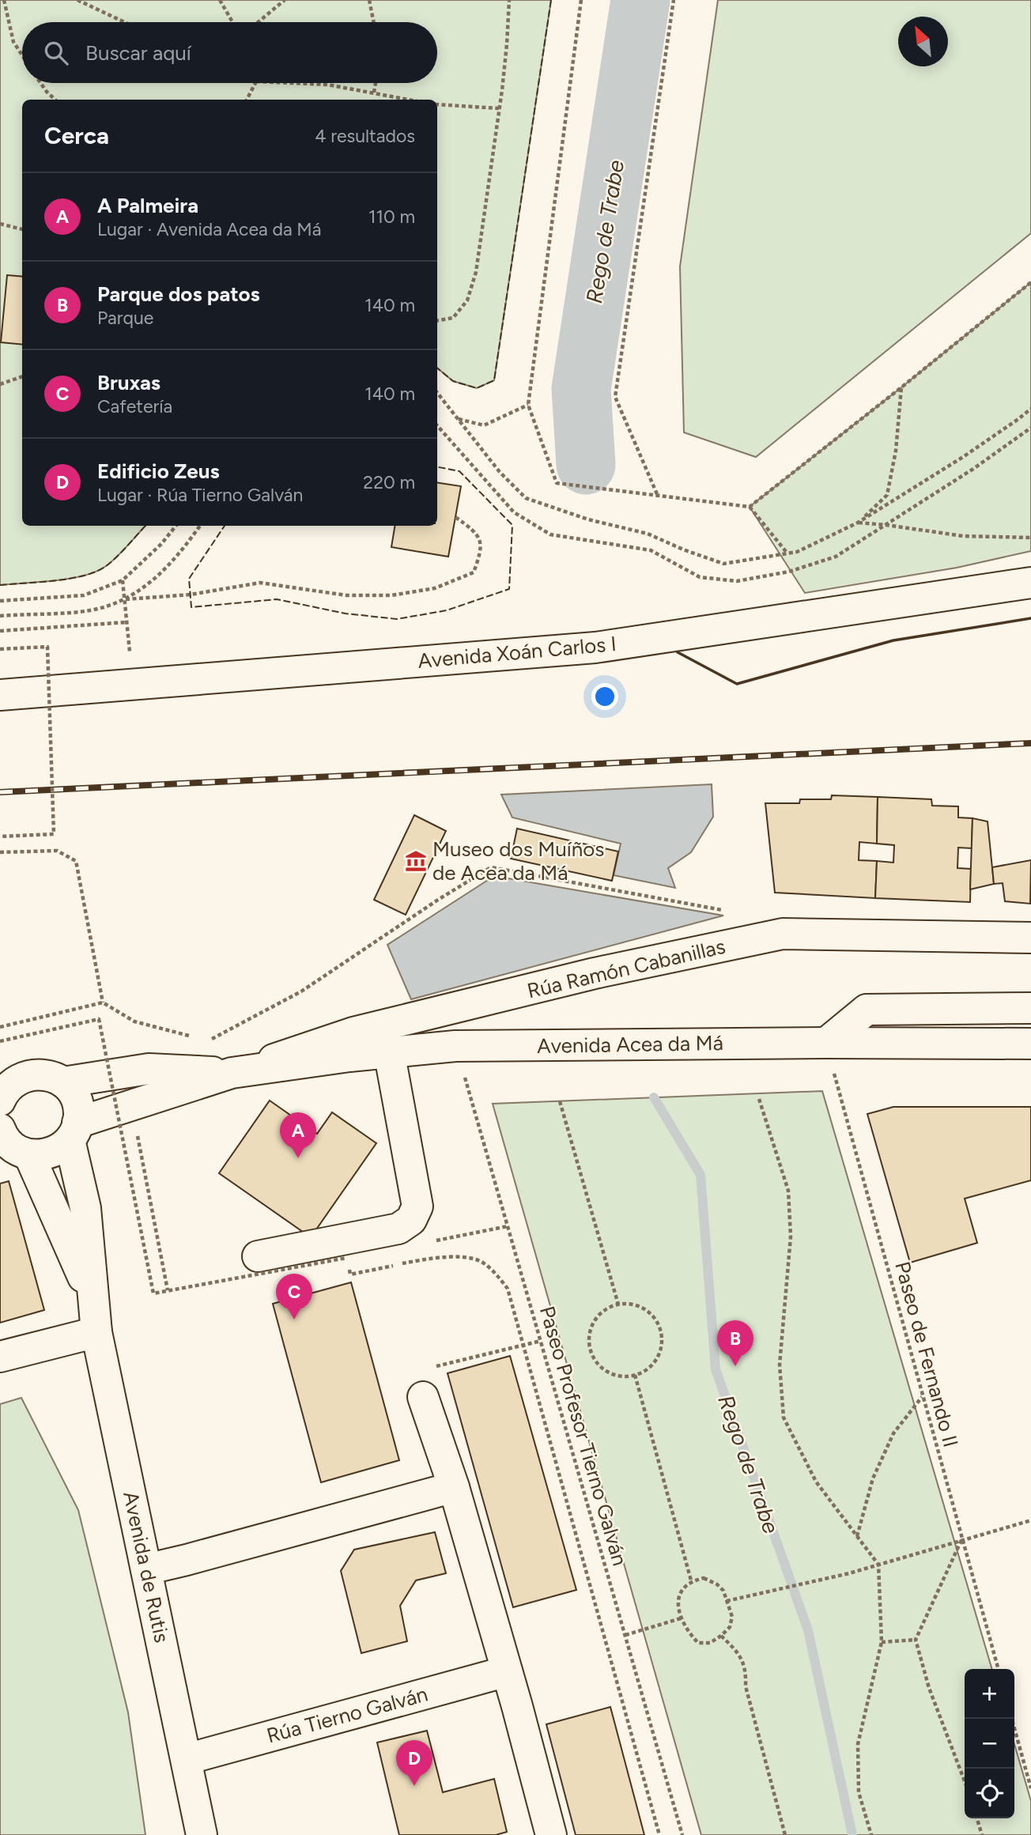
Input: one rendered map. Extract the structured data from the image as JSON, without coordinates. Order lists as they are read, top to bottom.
{
  "streets": {
    "street": [
      "Avenida Xoán Carlos I",
      "Rúa Ramón Cabanillas",
      "Avenida Acea da Má",
      "Avenida de Rutis",
      "Rúa Tierno Galván"
    ],
    "path": ["Paseo de Fernando II", "Paseo Profesor Tierno Galván"]
  },
  "crossings": [
    ["Rúa Ramón Cabanillas", "Avenida Acea da Má"],
    ["Avenida Acea da Má", "Paseo de Fernando II"],
    ["Avenida Acea da Má", "Paseo Profesor Tierno Galván"],
    ["Avenida de Rutis", "Rúa Tierno Galván"]
  ],
  "water": ["Rego de Trabe"],
  "places": {
    "museum": ["Museo dos Muíños de Acea da Má"]
  },
  "north": "top left",
  "page": {
    "search": "Buscar aquí",
    "heading": ["Cerca", "4 resultados"],
    "list": [
      {
        "mark": "A",
        "name": "A Palmeira",
        "note": "Lugar · Avenida Acea da Má",
        "value": "110 m"
      },
      {
        "mark": "B",
        "name": "Parque dos patos",
        "note": "Parque",
        "value": "140 m"
      },
      {
        "mark": "C",
        "name": "Bruxas",
        "note": "Cafetería",
        "value": "140 m"
      },
      {
        "mark": "D",
        "name": "Edificio Zeus",
        "note": "Lugar · Rúa Tierno Galván",
        "value": "220 m"
      }
    ],
    "pins": [
      "A",
      "C",
      "B",
      "D"
    ],
    "map_buttons": ["+", "−"]
  }
}
